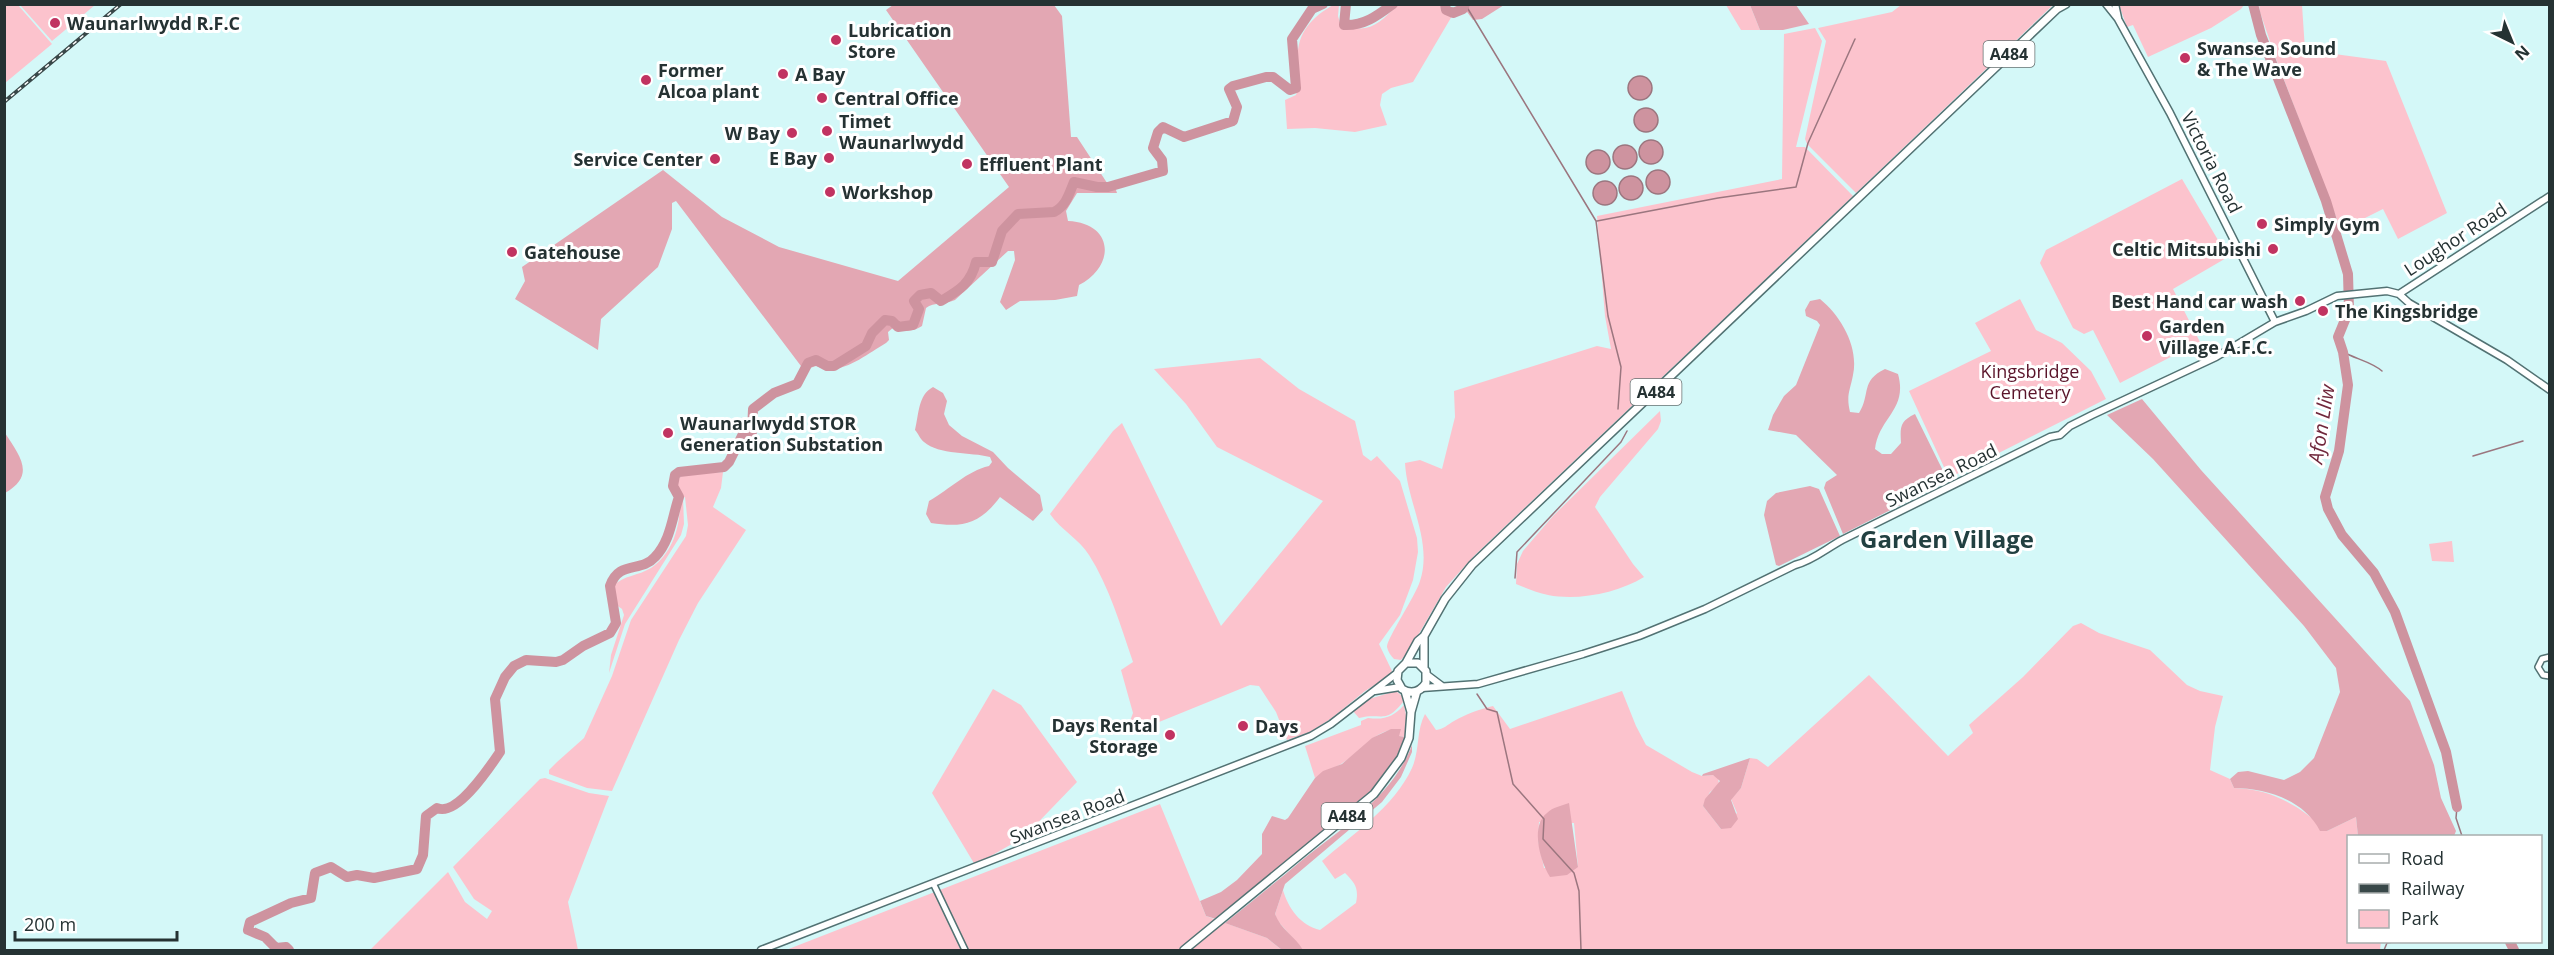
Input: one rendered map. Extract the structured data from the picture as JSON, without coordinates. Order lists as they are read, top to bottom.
{
  "streets": {
    "main road": [
      "A484",
      "Victoria Road",
      "Loughor Road",
      "Swansea Road"
    ]
  },
  "crossings": [
    ["A484", "Swansea Road"],
    ["Victoria Road", "Swansea Road"],
    ["Loughor Road", "Swansea Road"]
  ],
  "districts": ["Garden Village"],
  "water": ["Afon Lliw"],
  "parks": ["Kingsbridge Cemetery"],
  "places": [
    "Waunarlwydd R.F.C",
    "Lubrication Store",
    "Swansea Sound & The Wave",
    "A Bay",
    "Former Alcoa plant",
    "Central Office",
    "Timet Waunarlwydd",
    "W Bay",
    "E Bay",
    "Service Center",
    "Effluent Plant",
    "Workshop",
    "Simply Gym",
    "Celtic Mitsubishi",
    "Gatehouse",
    "Best Hand car wash",
    "The Kingsbridge",
    "Garden Village A.F.C.",
    "Waunarlwydd STOR Generation Substation",
    "Days",
    "Days Rental Storage"
  ],
  "legend": ["Road", "Railway", "Park"],
  "scale_bar": "200 m",
  "north": "bottom right"
}
